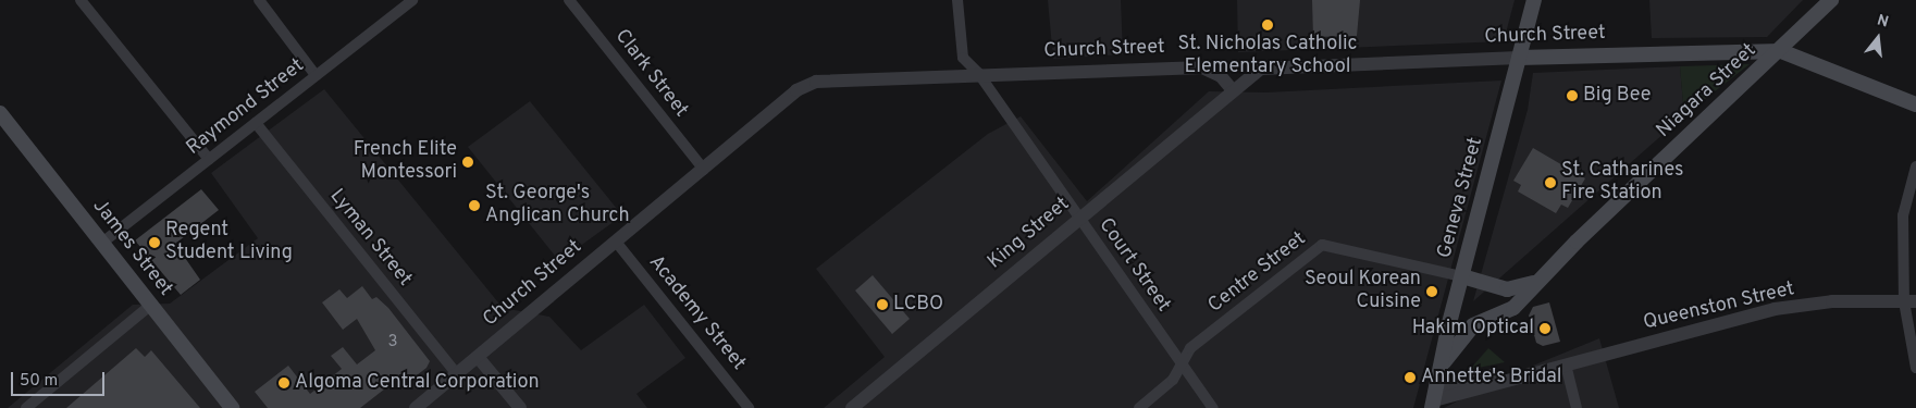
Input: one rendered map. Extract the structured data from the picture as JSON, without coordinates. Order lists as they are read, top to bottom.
{
  "streets": {
    "main road": [
      "Church Street",
      "Niagara Street",
      "Geneva Street",
      "James Street"
    ],
    "street": [
      "Clark Street",
      "Raymond Street",
      "King Street",
      "Lyman Street",
      "Court Street",
      "Centre Street",
      "Queenston Street",
      "Academy Street"
    ]
  },
  "crossings": [
    ["Church Street", "Clark Street"],
    ["Church Street", "Niagara Street"],
    ["Church Street", "Geneva Street"],
    ["Church Street", "King Street"],
    ["Church Street", "Lyman Street"],
    ["Church Street", "Court Street"],
    ["Church Street", "Academy Street"],
    ["Niagara Street", "Geneva Street"],
    ["Raymond Street", "Lyman Street"],
    ["Raymond Street", "James Street"],
    ["Geneva Street", "Centre Street"],
    ["Geneva Street", "Queenston Street"],
    ["King Street", "Court Street"],
    ["Court Street", "Centre Street"]
  ],
  "places": [
    "St. Nicholas Catholic Elementary School",
    "Big Bee",
    "French Elite Montessori",
    "St. Catharines Fire Station",
    "St. George's Anglican Church",
    "Regent Student Living",
    "Seoul Korean Cuisine",
    "LCBO",
    "Hakim Optical",
    "Annette's Bridal",
    "Algoma Central Corporation"
  ],
  "house_numbers": ["3"],
  "scale_bar": "50 m",
  "north": "top"
}
